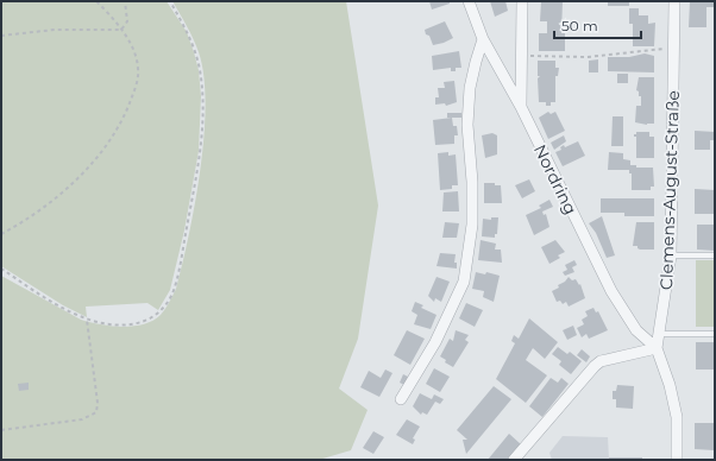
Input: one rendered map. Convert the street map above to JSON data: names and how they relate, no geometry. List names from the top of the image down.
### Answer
{
  "streets": {
    "street": ["Nordring", "Clemens-August-Straße"]
  },
  "crossings": [
    ["Nordring", "Clemens-August-Straße"]
  ],
  "scale_bar": "50 m"
}
